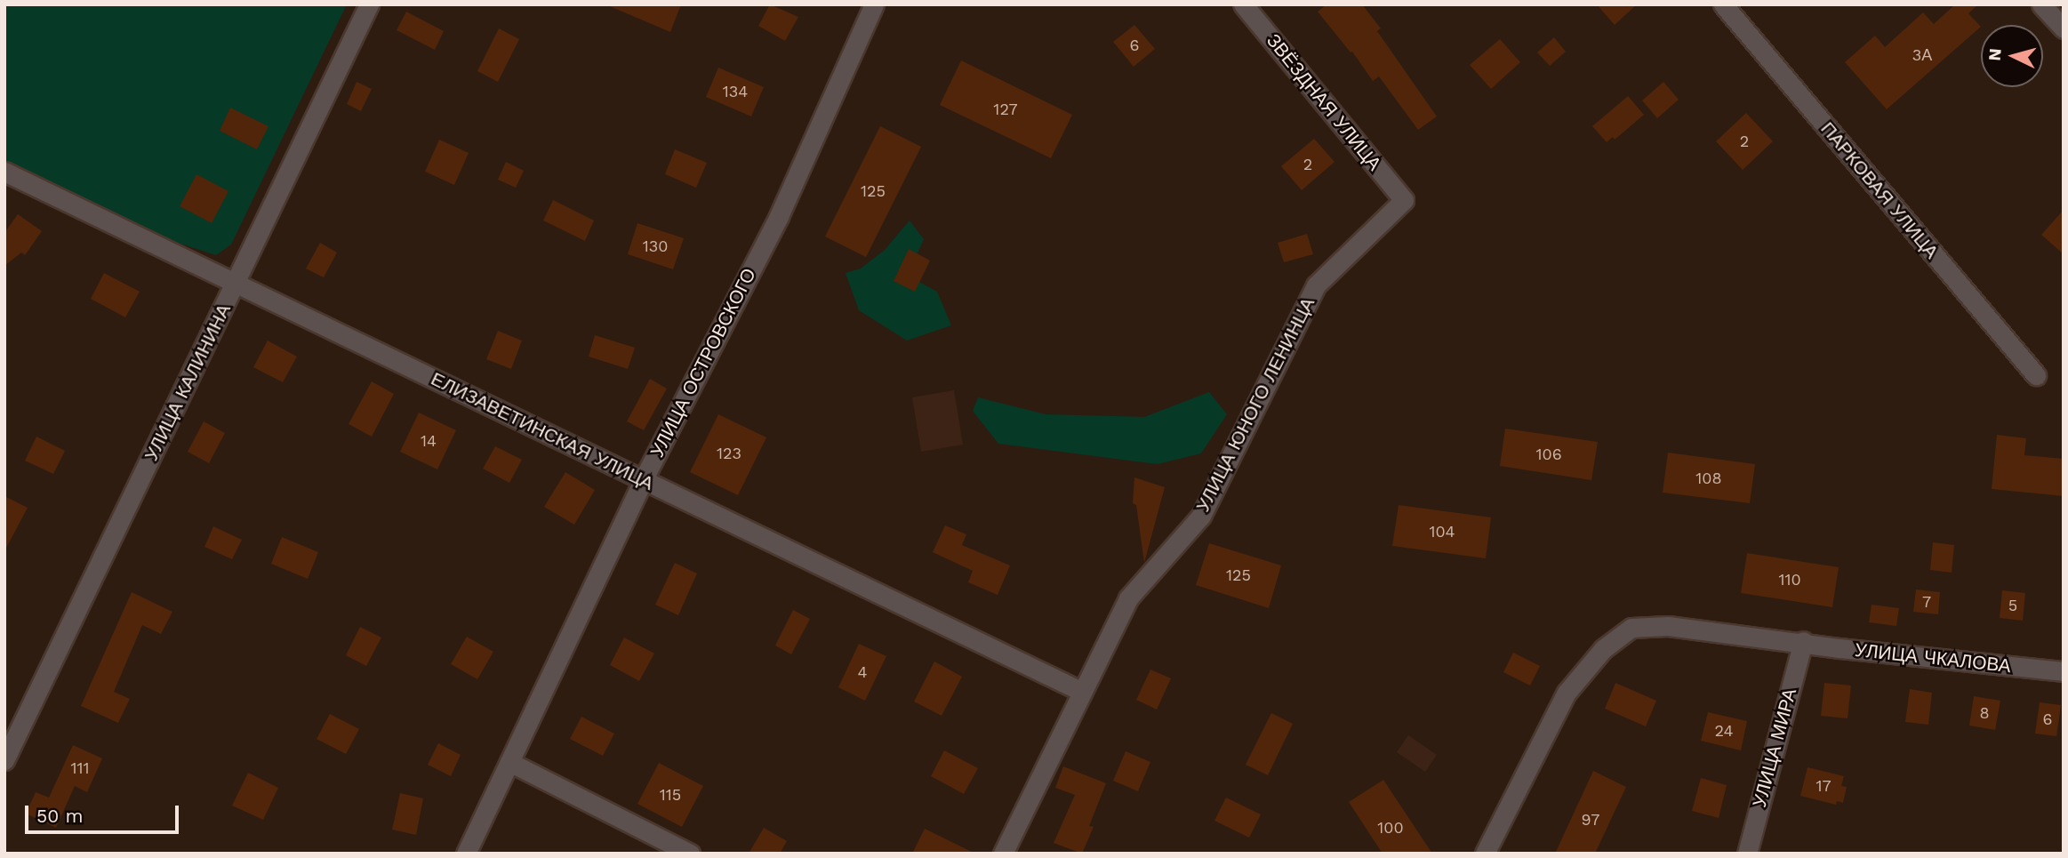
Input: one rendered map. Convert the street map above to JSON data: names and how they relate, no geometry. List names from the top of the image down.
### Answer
{
  "streets": {
    "street": [
      "ЗВЁЗДНАЯ УЛИЦА",
      "ПАРКОВАЯ УЛИЦА",
      "УЛИЦА ОСТРОВСКОГО",
      "УЛИЦА КАЛИНИНА",
      "УЛИЦА ЮНОГО ЛЕНИНЦА",
      "ЕЛИЗАВЕТИНСКАЯ УЛИЦА",
      "УЛИЦА ЧКАЛОВА",
      "УЛИЦА МИРА"
    ]
  },
  "crossings": [
    ["ЗВЁЗДНАЯ УЛИЦА", "УЛИЦА ЮНОГО ЛЕНИНЦА"],
    ["УЛИЦА ОСТРОВСКОГО", "ЕЛИЗАВЕТИНСКАЯ УЛИЦА"],
    ["УЛИЦА КАЛИНИНА", "ЕЛИЗАВЕТИНСКАЯ УЛИЦА"],
    ["УЛИЦА ЮНОГО ЛЕНИНЦА", "ЕЛИЗАВЕТИНСКАЯ УЛИЦА"],
    ["УЛИЦА ЧКАЛОВА", "УЛИЦА МИРА"]
  ],
  "house_numbers": [
    "6",
    "3А",
    "134",
    "127",
    "2",
    "2",
    "125",
    "130",
    "14",
    "123",
    "106",
    "108",
    "104",
    "125",
    "110",
    "7",
    "5",
    "4",
    "8",
    "6",
    "24",
    "111",
    "17",
    "115",
    "97",
    "100"
  ],
  "scale_bar": "50 m",
  "north": "left"
}
